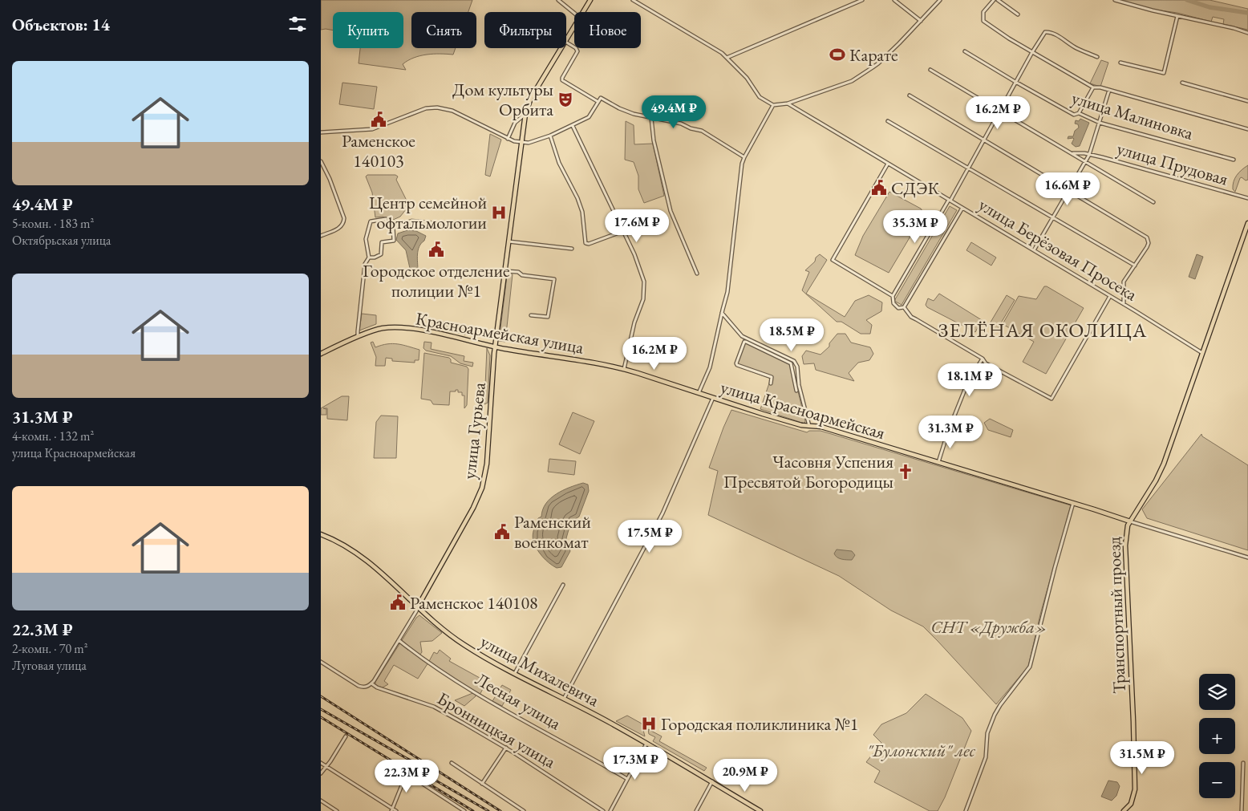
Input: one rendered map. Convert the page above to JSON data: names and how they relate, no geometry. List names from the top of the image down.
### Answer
{
  "streets": {
    "main road": [
      "Красноармейская улица",
      "улица Красноармейская",
      "улица Гурьева",
      "Транспортный проезд",
      "улица Михалевича"
    ],
    "street": [
      "улица Малиновка",
      "улица Прудовая",
      "улица Берёзовая Просека",
      "Лесная улица",
      "Бронницкая улица"
    ]
  },
  "crossings": [
    ["улица Берёзовая Просека", "Транспортный проезд"],
    ["Красноармейская улица", "улица Красноармейская"],
    ["Красноармейская улица", "улица Гурьева"],
    ["улица Красноармейская", "Транспортный проезд"],
    ["улица Гурьева", "улица Михалевича"],
    ["улица Гурьева", "Лесная улица"],
    ["улица Гурьева", "Бронницкая улица"]
  ],
  "districts": ["ЗЕЛЁНАЯ ОКОЛИЦА"],
  "parks": ["СНТ «Дружба»", "\"Булонский\" лес"],
  "places": {
    "sports": ["Карате"],
    "theatre": ["Дом культуры Орбита"],
    "public building": [
      "Раменское 140103",
      "СДЭК",
      "Городское отделение полиции №1",
      "Раменский военкомат",
      "Раменское 140108"
    ],
    "hospital": ["Центр семейной офтальмологии", "Городская поликлиника №1"],
    "church": ["Часовня Успения Пресвятой Богородицы"]
  },
  "page": {
    "heading": "Объектов: 14",
    "chip": [
      "Купить",
      "Снять",
      "Фильтры",
      "Новое"
    ],
    "list": [
      {
        "name": "49.4M ₽",
        "note": "5-комн. · 183 m² · Октябрьская улица"
      },
      {
        "name": "31.3M ₽",
        "note": "4-комн. · 132 m² · улица Красноармейская"
      },
      {
        "name": "22.3M ₽",
        "note": "2-комн. · 70 m² · Луговая улица"
      }
    ],
    "price": [
      "49.4M ₽",
      "16.2M ₽",
      "16.6M ₽",
      "17.6M ₽",
      "35.3M ₽",
      "18.5M ₽",
      "16.2M ₽",
      "18.1M ₽",
      "31.3M ₽",
      "17.5M ₽",
      "31.5M ₽",
      "17.3M ₽",
      "20.9M ₽",
      "22.3M ₽"
    ],
    "map_buttons": ["+", "−"]
  }
}
